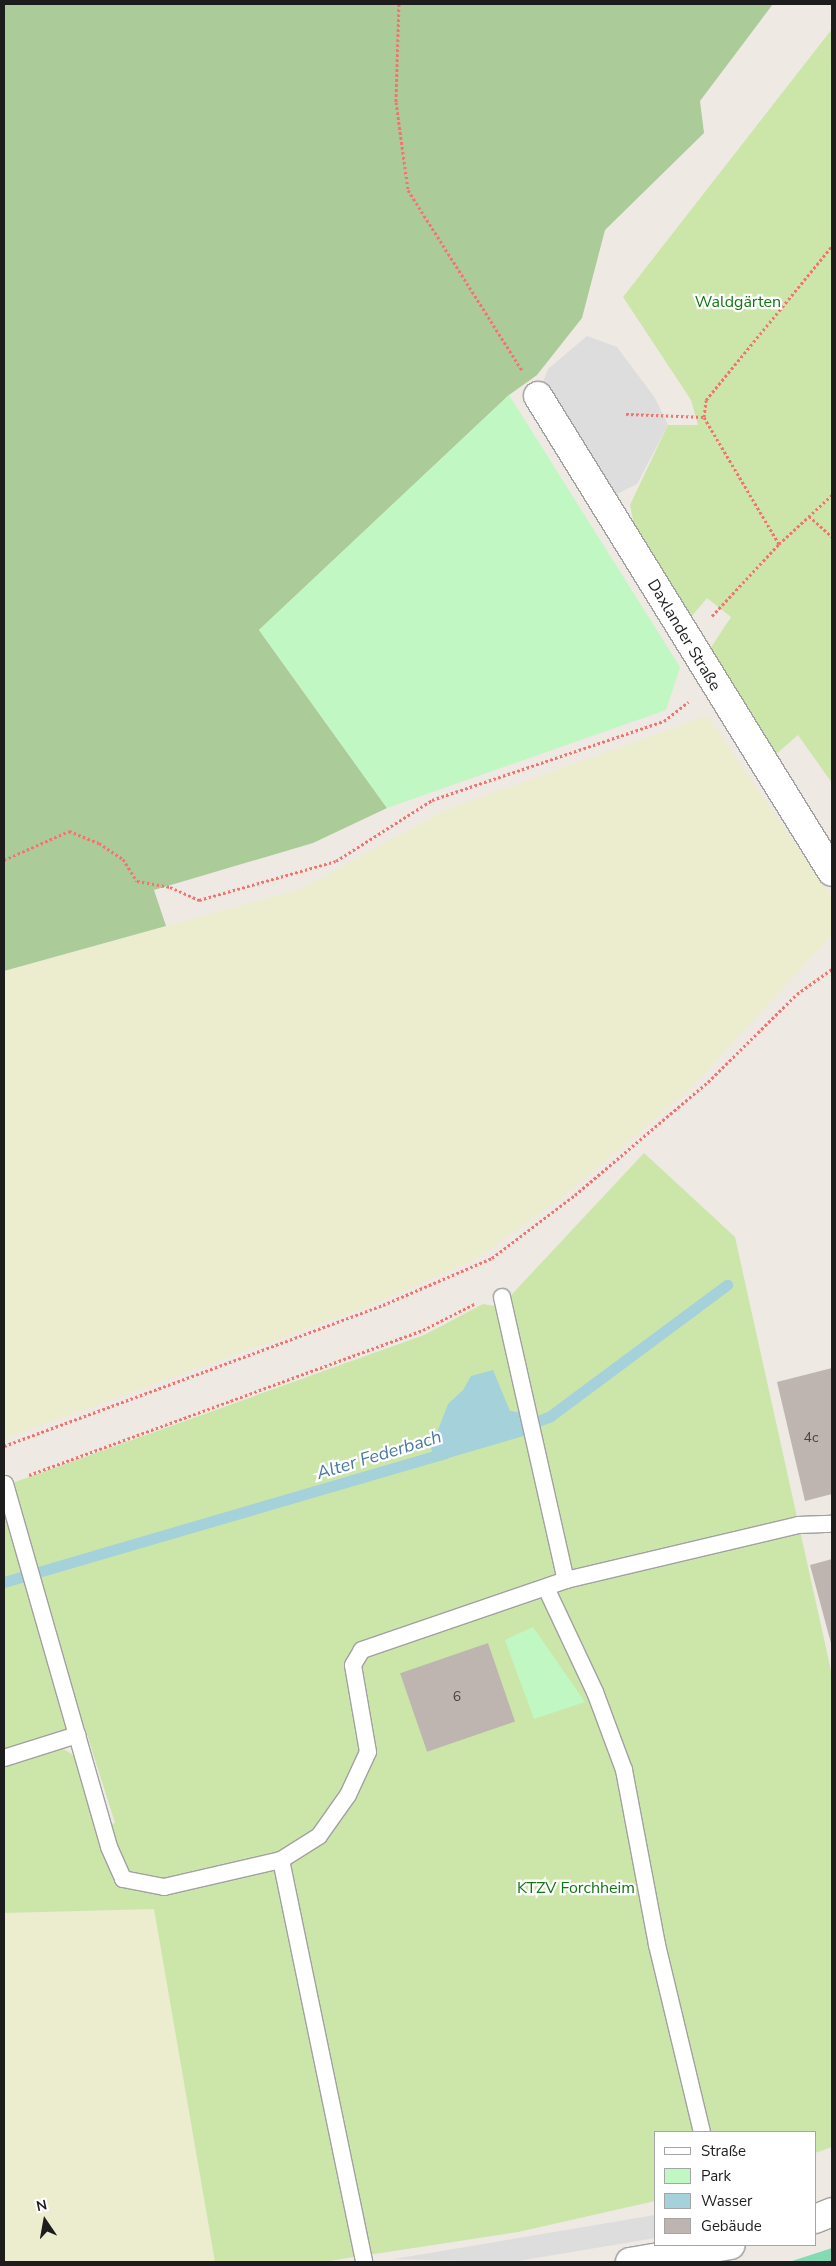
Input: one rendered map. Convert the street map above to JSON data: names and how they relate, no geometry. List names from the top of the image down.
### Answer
{
  "streets": {
    "street": ["Daxlander Straße"]
  },
  "water": ["Alter Federbach"],
  "parks": ["Waldgärten", "KTZV Forchheim"],
  "house_numbers": ["4c", "6"],
  "legend": [
    "Straße",
    "Park",
    "Wasser",
    "Gebäude"
  ],
  "north": "top"
}
